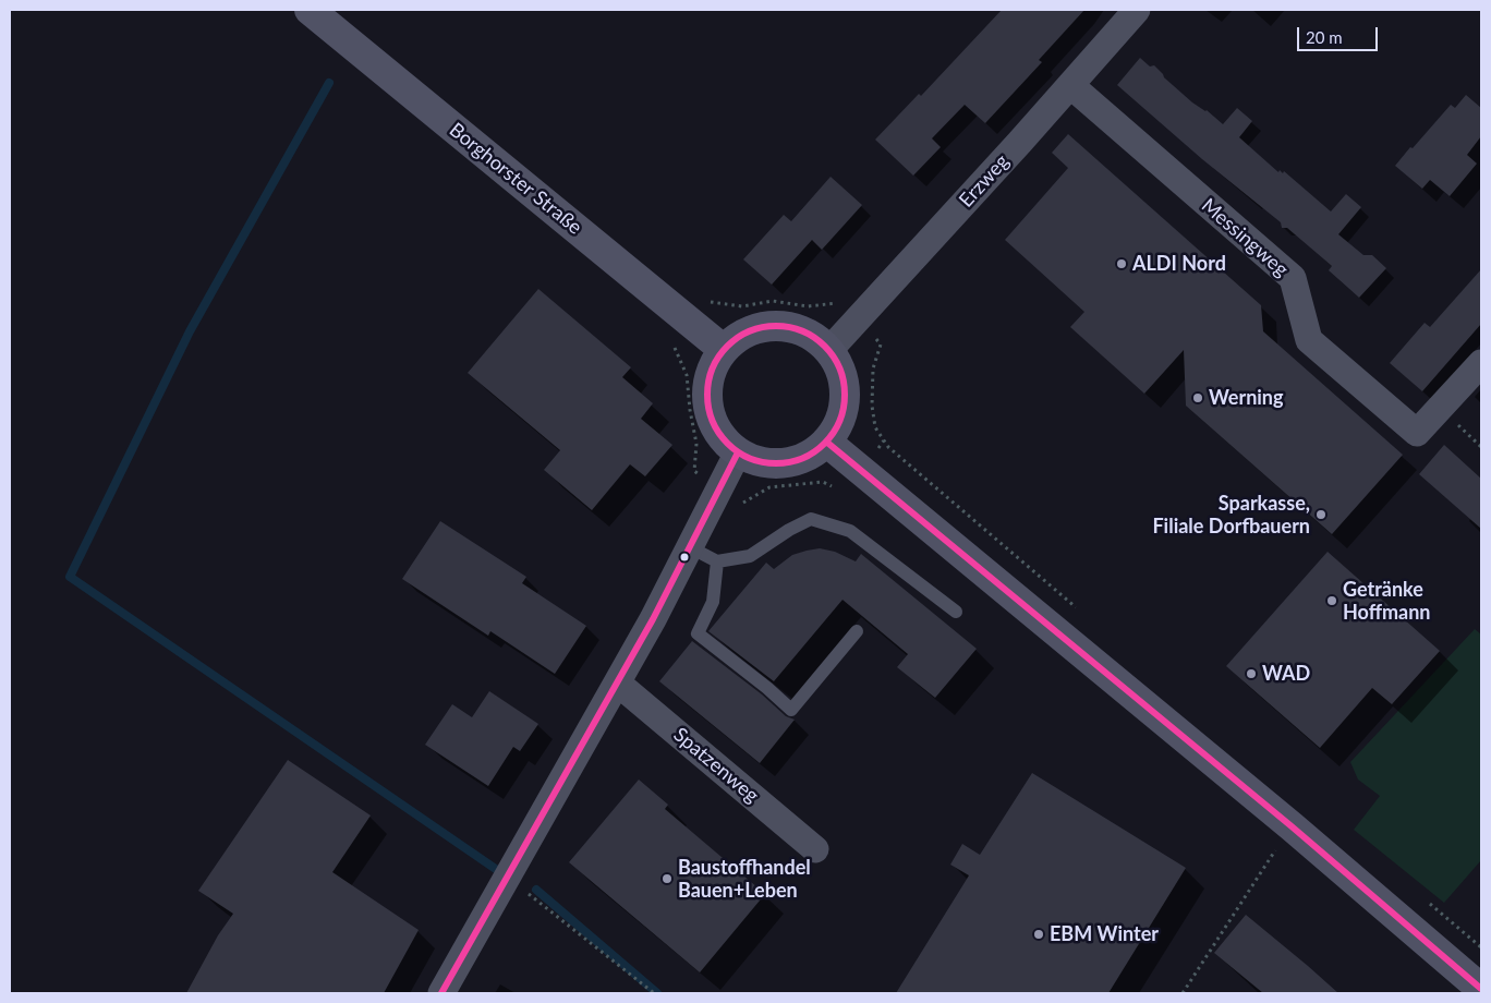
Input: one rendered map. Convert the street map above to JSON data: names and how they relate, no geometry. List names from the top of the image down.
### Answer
{
  "streets": {
    "main road": ["Borghorster Straße"],
    "street": ["Erzweg", "Messingweg", "Spatzenweg"]
  },
  "crossings": [
    ["Borghorster Straße", "Erzweg"],
    ["Erzweg", "Messingweg"]
  ],
  "places": [
    "ALDI Nord",
    "Werning",
    "Sparkasse, Filiale Dorfbauern",
    "Getränke Hoffmann",
    "WAD",
    "Baustoffhandel Bauen+Leben",
    "EBM Winter"
  ],
  "scale_bar": "20 m"
}
